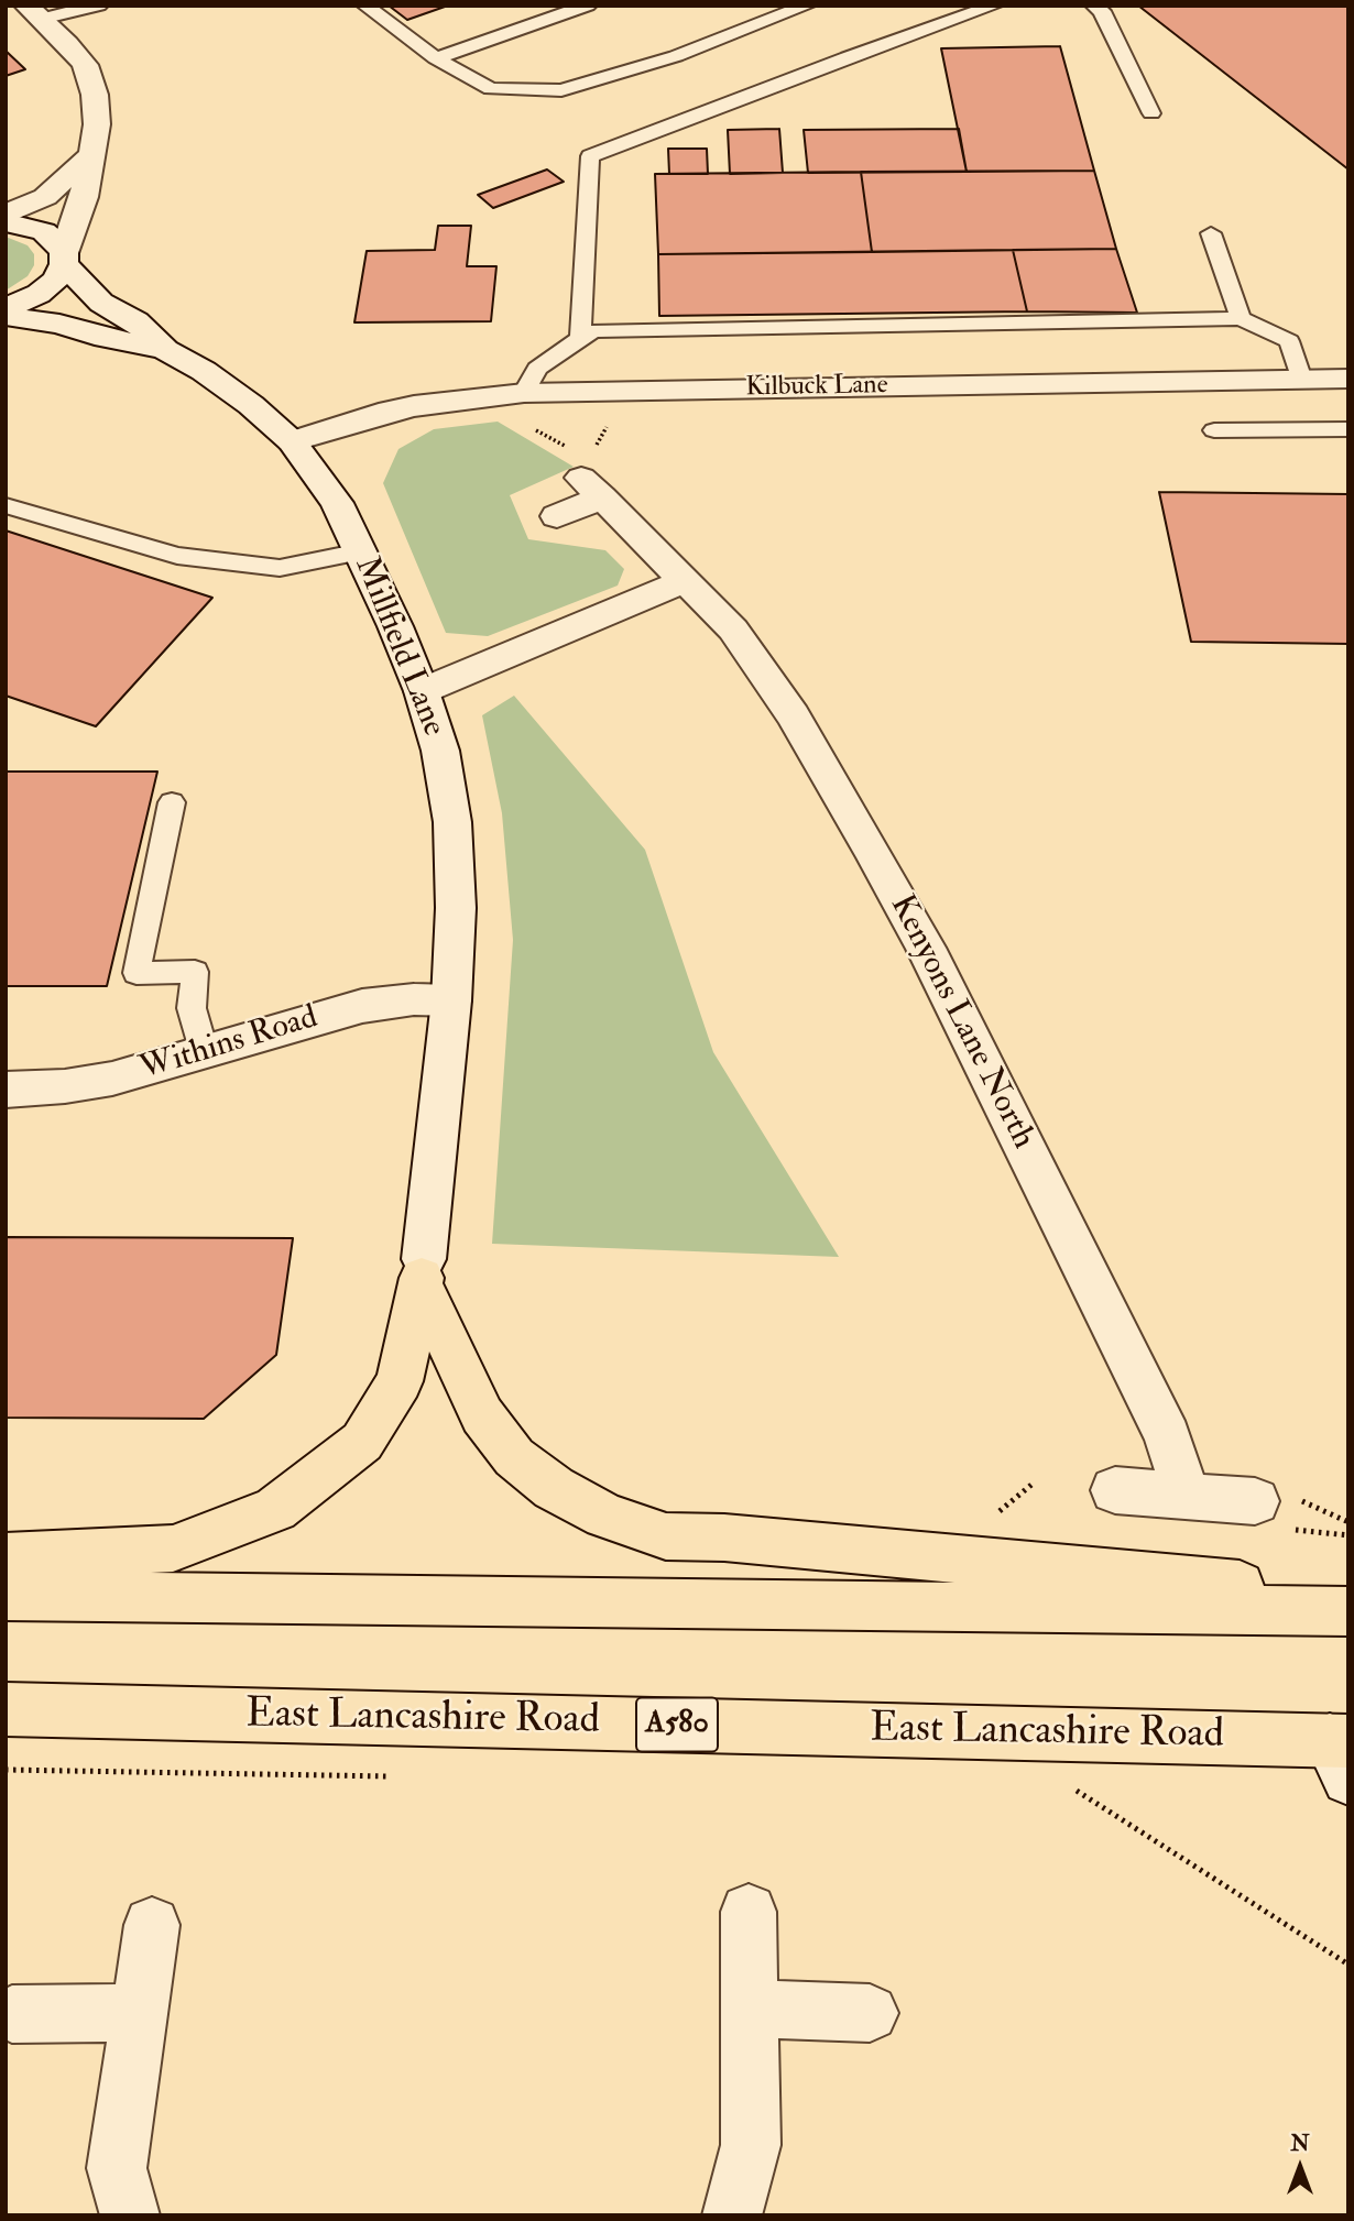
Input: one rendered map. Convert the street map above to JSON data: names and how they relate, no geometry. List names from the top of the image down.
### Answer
{
  "streets": {
    "highway": ["East Lancashire Road", "A580"],
    "street": [
      "Kilbuck Lane",
      "Millfield Lane",
      "Kenyons Lane North",
      "Withins Road"
    ]
  },
  "crossings": [
    ["Kilbuck Lane", "Millfield Lane"],
    ["Millfield Lane", "Withins Road"]
  ],
  "north": "top"
}
